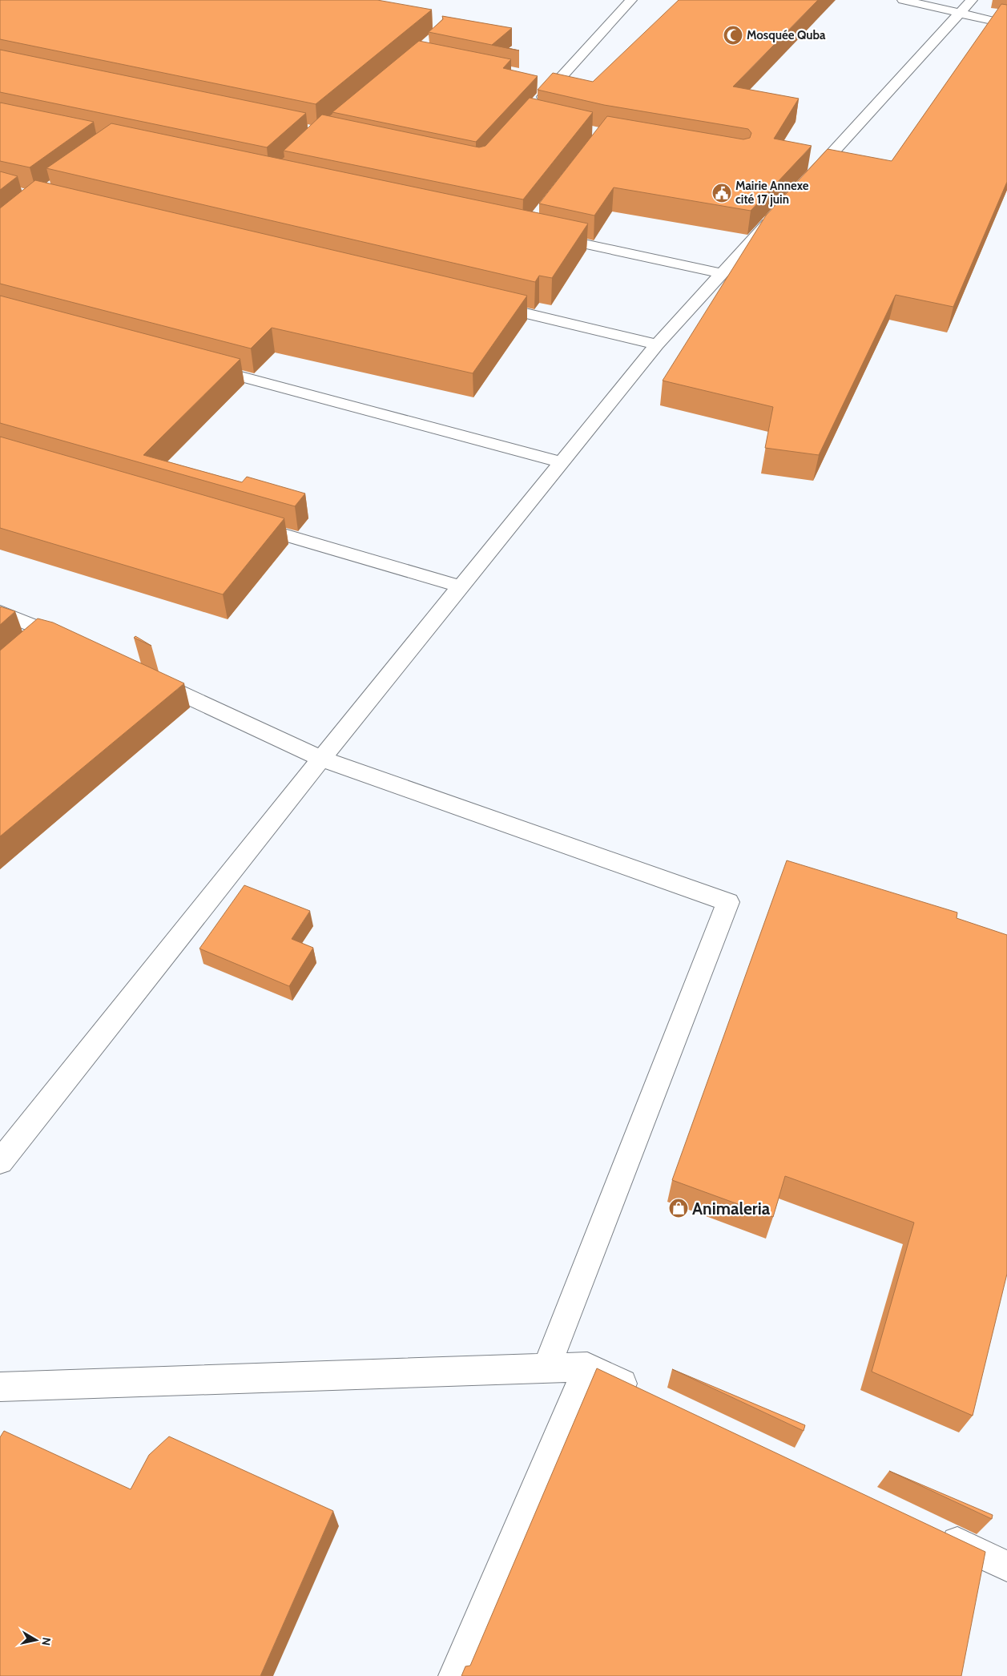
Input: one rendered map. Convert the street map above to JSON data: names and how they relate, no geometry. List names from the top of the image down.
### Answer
{
  "places": {
    "mosque": ["Mosquée Quba"],
    "public building": ["Mairie Annexe cité 17 juin"],
    "shop": ["Animaleria"]
  },
  "north": "right"
}
